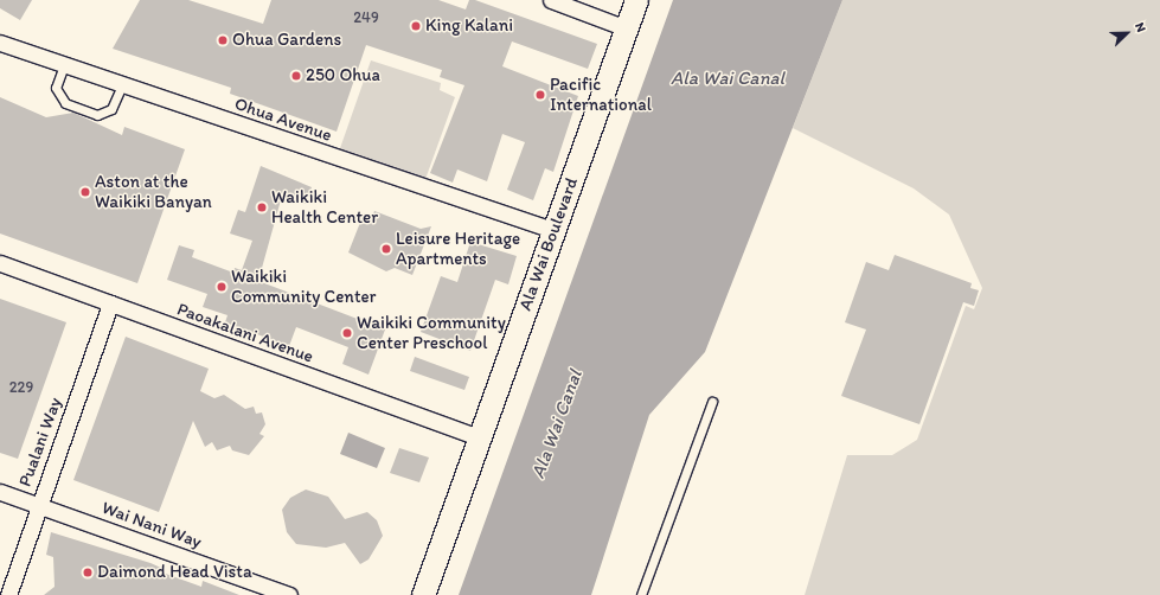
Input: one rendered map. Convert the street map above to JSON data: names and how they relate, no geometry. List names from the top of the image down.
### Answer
{
  "streets": {
    "main road": ["Ala Wai Boulevard"],
    "street": [
      "Ohua Avenue",
      "Paoakalani Avenue",
      "Pualani Way",
      "Wai Nani Way"
    ]
  },
  "crossings": [
    ["Ohua Avenue", "Ala Wai Boulevard"],
    ["Ala Wai Boulevard", "Paoakalani Avenue"],
    ["Paoakalani Avenue", "Pualani Way"],
    ["Pualani Way", "Wai Nani Way"]
  ],
  "water": ["Ala Wai Canal"],
  "places": [
    "King Kalani",
    "Ohua Gardens",
    "250 Ohua",
    "Pacific International",
    "Aston at the Waikiki Banyan",
    "Waikiki Health Center",
    "Leisure Heritage Apartments",
    "Waikiki Community Center",
    "Waikiki Community Center Preschool",
    "Daimond Head Vista"
  ],
  "house_numbers": ["249", "229"],
  "north": "top right"
}
